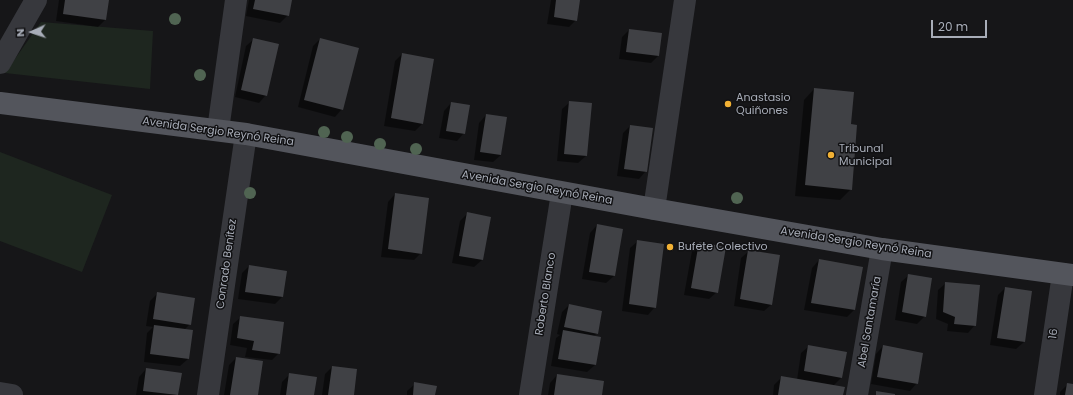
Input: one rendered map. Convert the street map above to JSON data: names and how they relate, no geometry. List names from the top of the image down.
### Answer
{
  "streets": {
    "main road": ["Avenida Sergio Reynó Reina"],
    "street": [
      "Conrado Benítez",
      "Roberto Blanco",
      "Abel Santamaría",
      "16"
    ]
  },
  "crossings": [
    ["Avenida Sergio Reynó Reina", "Conrado Benítez"],
    ["Avenida Sergio Reynó Reina", "Roberto Blanco"],
    ["Avenida Sergio Reynó Reina", "Abel Santamaría"],
    ["Avenida Sergio Reynó Reina", "16"]
  ],
  "places": ["Anastasio Quiñones", "Tribunal Municipal", "Bufete Colectivo"],
  "scale_bar": "20 m",
  "north": "left"
}
